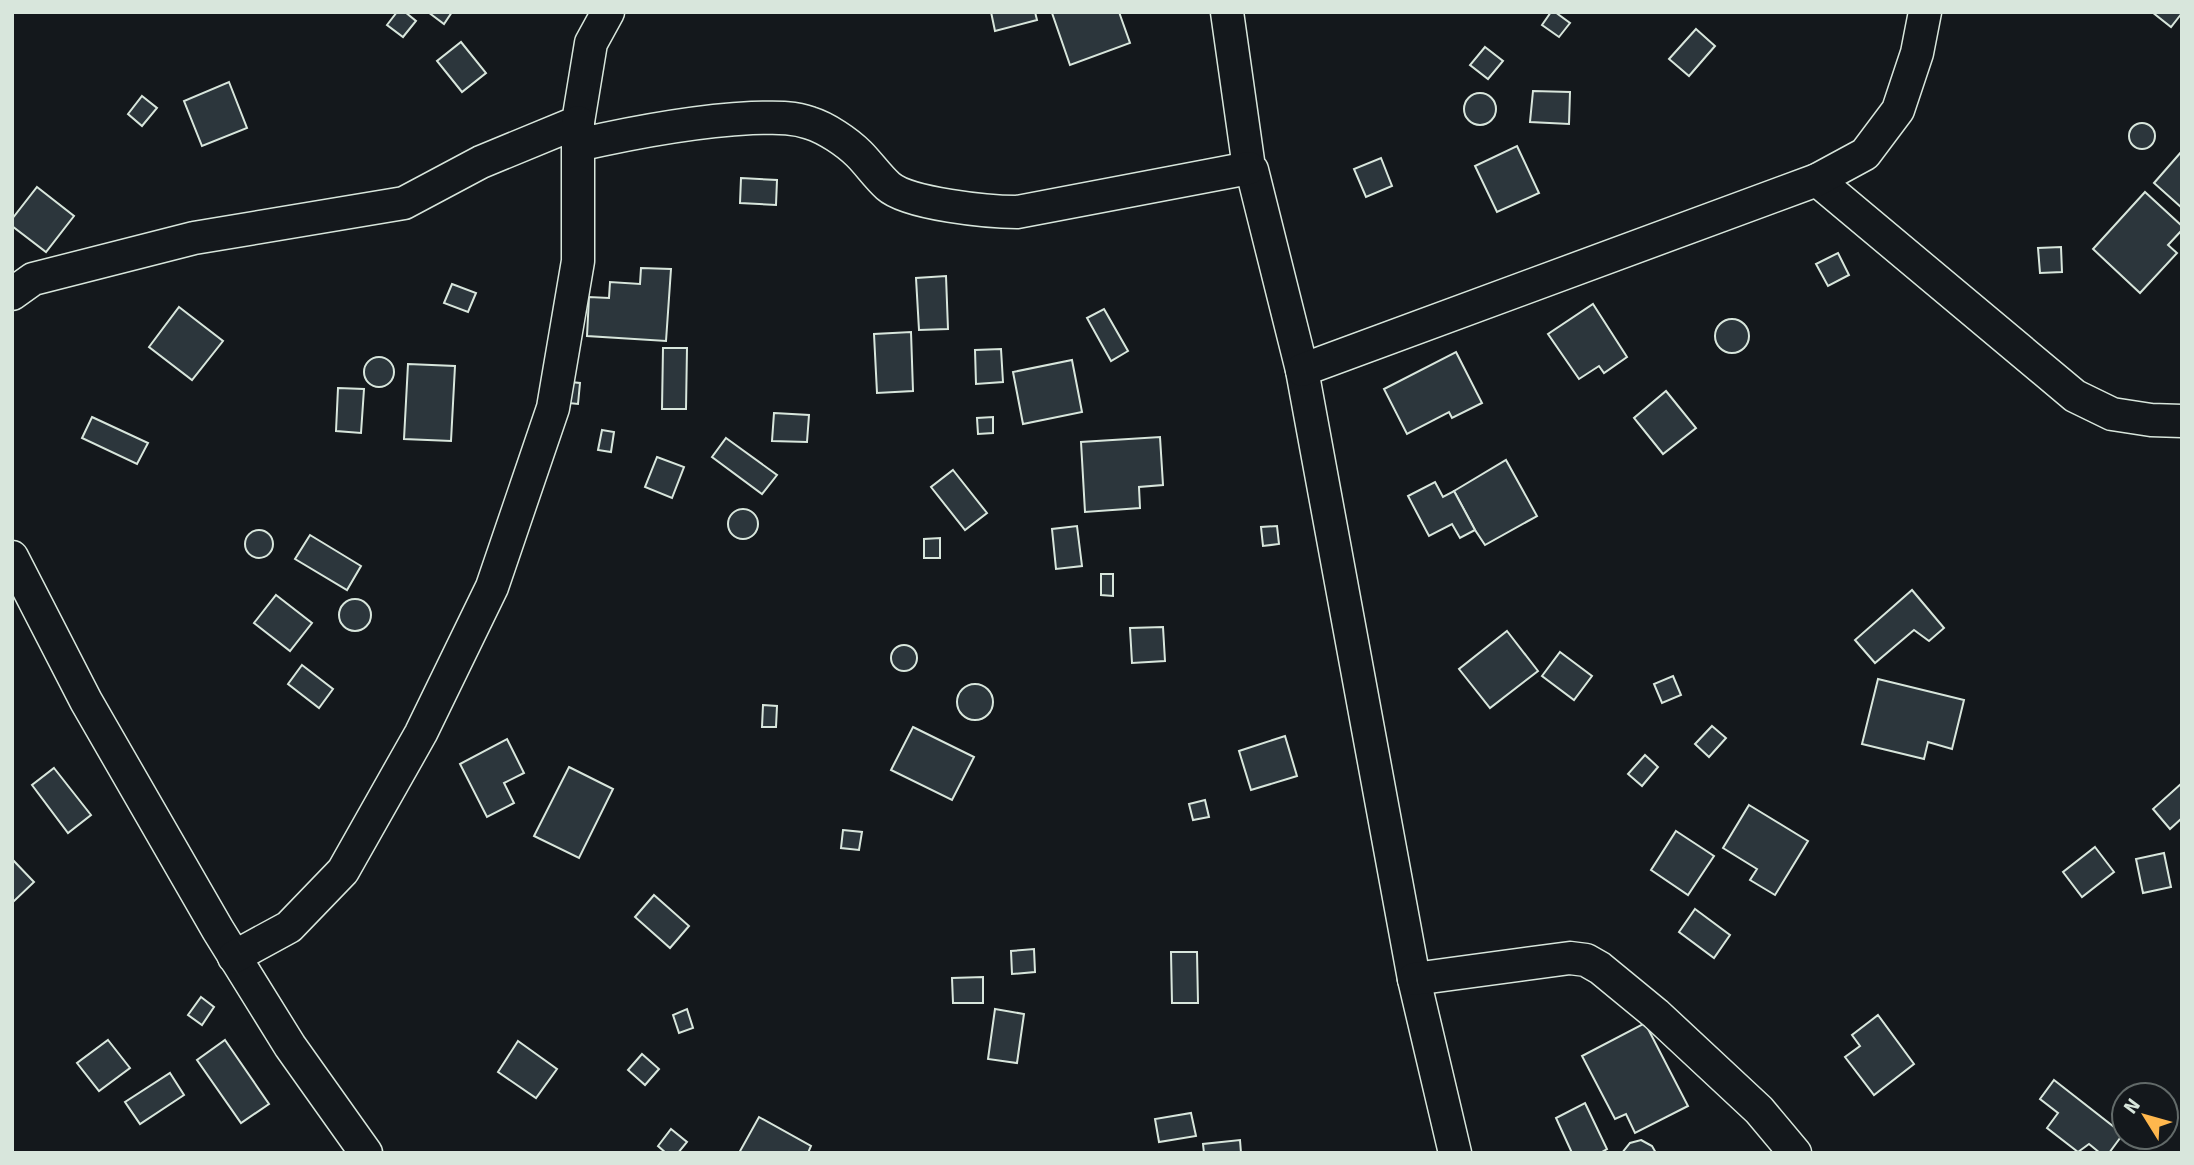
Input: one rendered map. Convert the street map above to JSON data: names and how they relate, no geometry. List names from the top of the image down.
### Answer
{
  "north": "top left"
}
